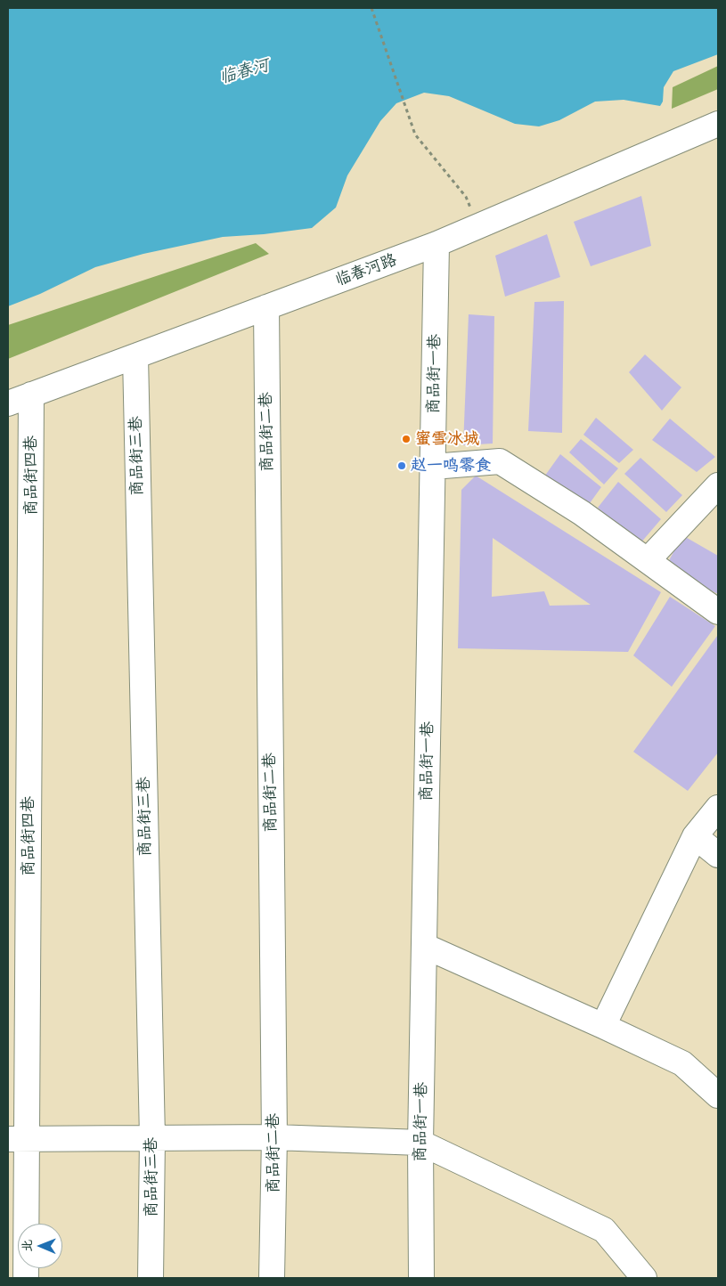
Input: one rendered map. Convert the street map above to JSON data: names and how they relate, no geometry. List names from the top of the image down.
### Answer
{
  "streets": {
    "street": [
      "临春河路",
      "商品街一巷",
      "商品街二巷",
      "商品街三巷",
      "商品街四巷"
    ]
  },
  "crossings": [
    ["临春河路", "商品街一巷"],
    ["临春河路", "商品街二巷"],
    ["临春河路", "商品街三巷"],
    ["临春河路", "商品街四巷"]
  ],
  "water": ["临春河"],
  "places": ["蜜雪冰城", "赵一鸣零食"],
  "north": "left"
}
